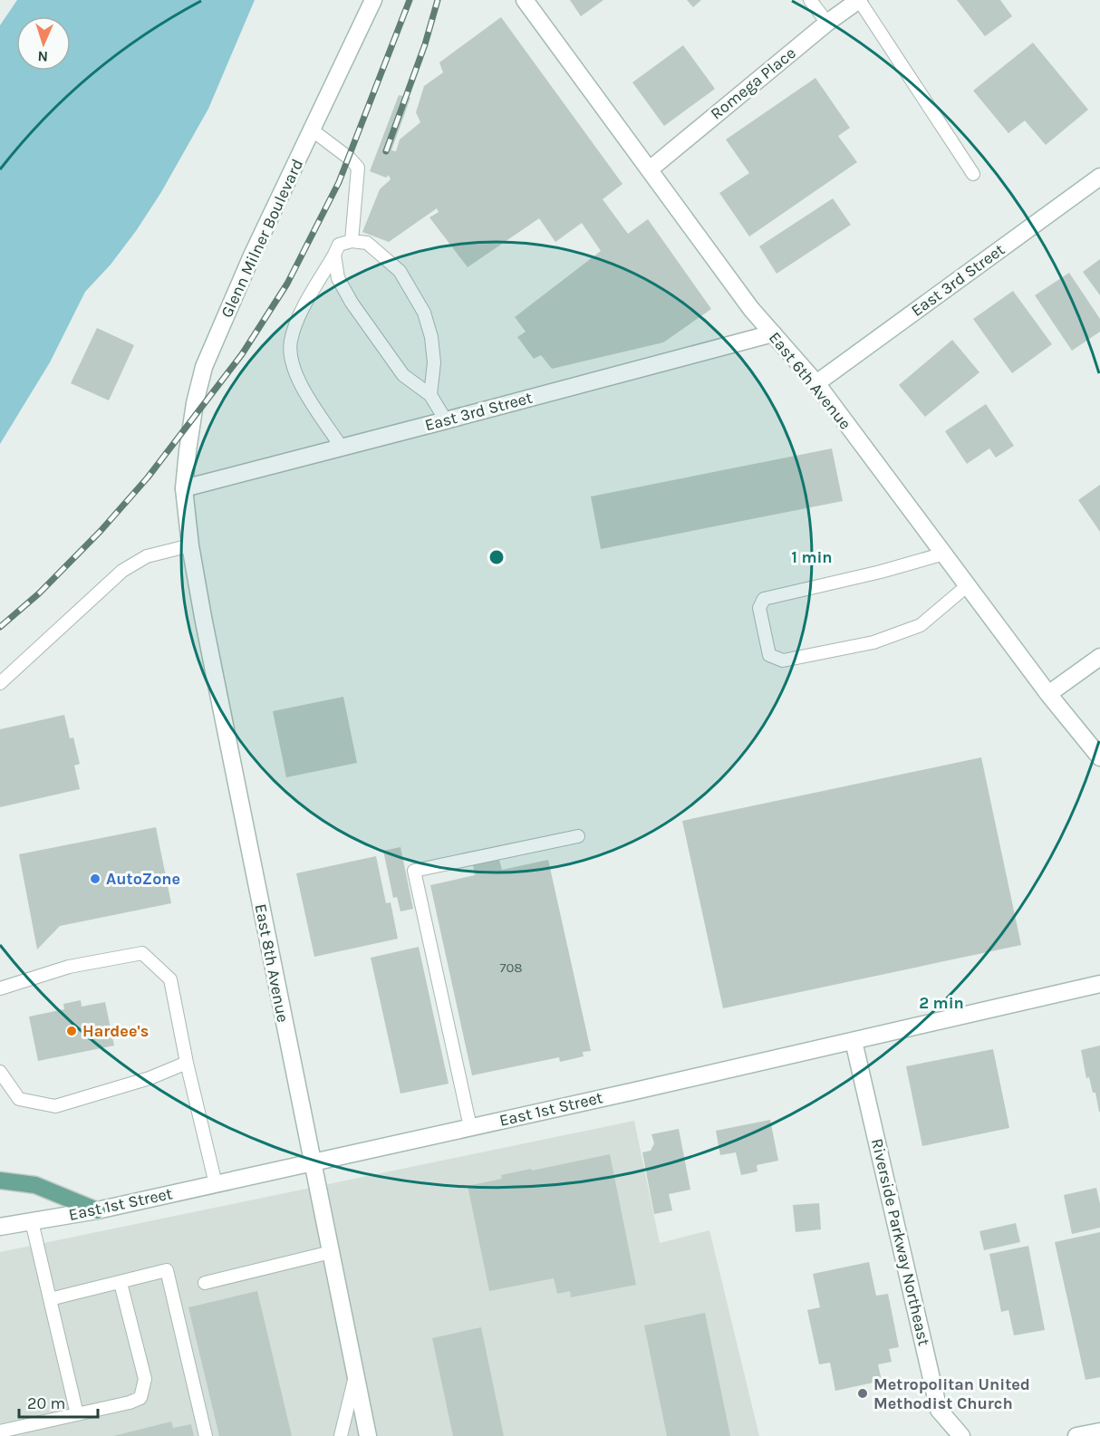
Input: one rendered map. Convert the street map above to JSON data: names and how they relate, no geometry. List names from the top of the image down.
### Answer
{
  "streets": {
    "street": [
      "Romega Place",
      "Glenn Milner Boulevard",
      "East 3rd Street",
      "East 6th Avenue",
      "East 8th Avenue",
      "East 1st Street",
      "Riverside Parkway Northeast"
    ]
  },
  "crossings": [
    ["Romega Place", "East 6th Avenue"],
    ["Glenn Milner Boulevard", "East 3rd Street"],
    ["Glenn Milner Boulevard", "East 8th Avenue"],
    ["East 3rd Street", "East 6th Avenue"],
    ["East 3rd Street", "East 8th Avenue"],
    ["East 8th Avenue", "East 1st Street"],
    ["East 1st Street", "Riverside Parkway Northeast"]
  ],
  "places": ["AutoZone", "Hardee's", "Metropolitan United Methodist Church"],
  "house_numbers": ["708"],
  "scale_bar": "20 m",
  "north": "bottom",
  "rings": ["1 min", "2 min"]
}
